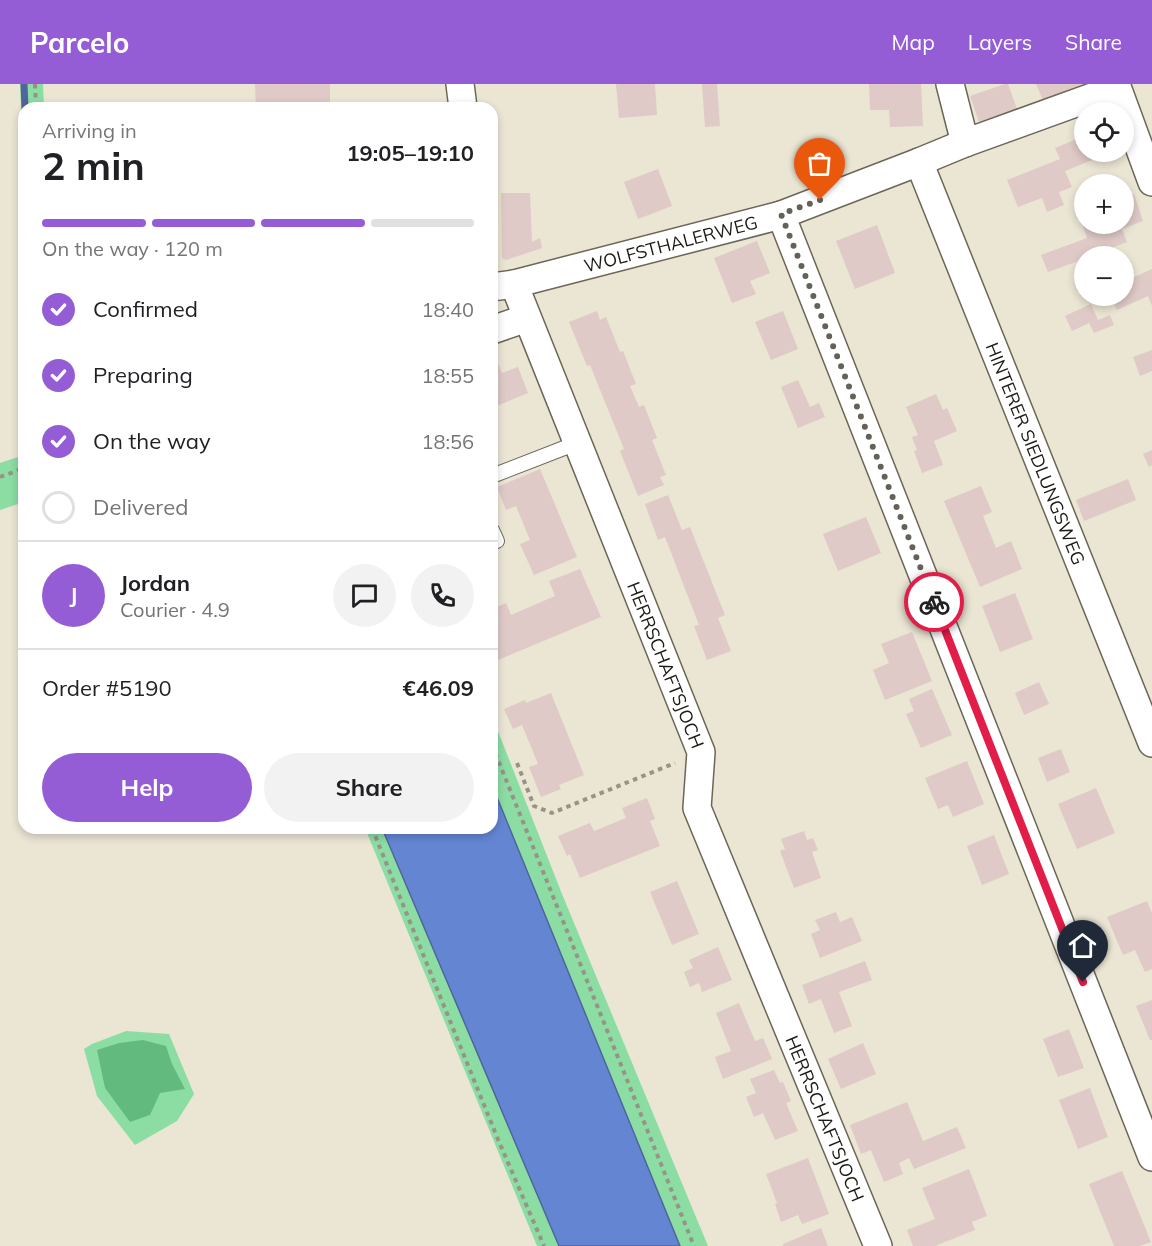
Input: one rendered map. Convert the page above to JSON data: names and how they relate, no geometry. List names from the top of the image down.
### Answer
{
  "streets": {
    "street": ["WOLFSTHALERWEG", "HINTERER SIEDLUNGSWEG", "HERRSCHAFTSJOCH"]
  },
  "crossings": [
    ["WOLFSTHALERWEG", "HINTERER SIEDLUNGSWEG"],
    ["WOLFSTHALERWEG", "HERRSCHAFTSJOCH"]
  ],
  "page": {
    "header": "Parcelo",
    "nav": ["Map", "Layers", "Share"],
    "map_buttons": ["+", "−"],
    "heading": ["2 min", "Arriving in", "19:05–19:10"],
    "panel": [
      "Jordan",
      "Courier · 4.9",
      "Order #5190",
      "€46.09"
    ],
    "bar": "On the way · 120 m",
    "list": [
      ["Confirmed", "18:40"],
      ["Preparing", "18:55"],
      ["On the way", "18:56"],
      "Delivered"
    ],
    "round": "J",
    "buttons": ["Help", "Share"]
  }
}
